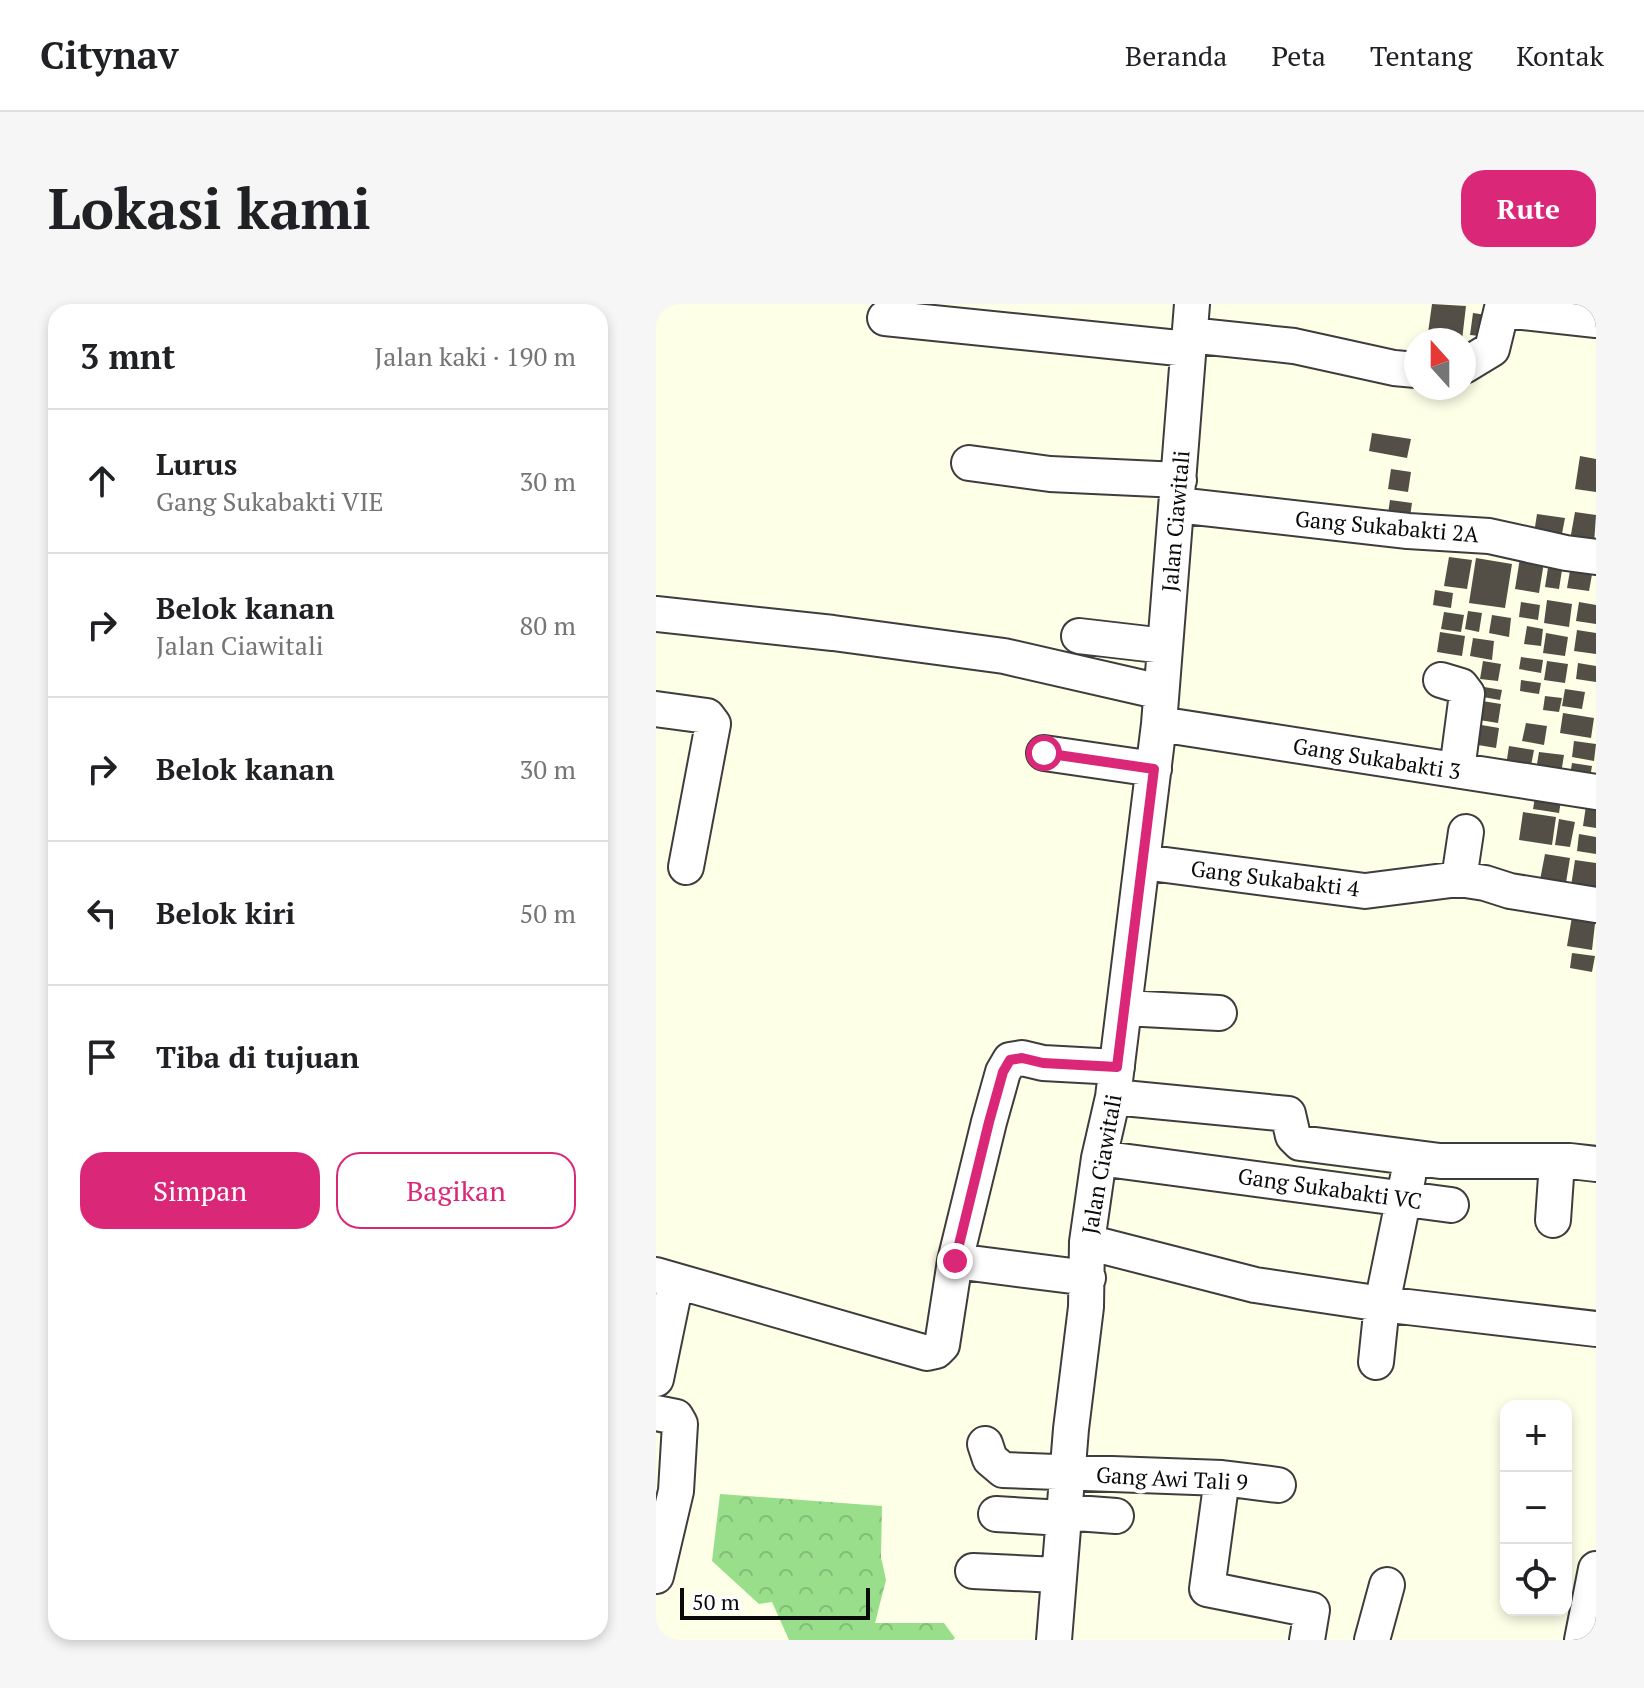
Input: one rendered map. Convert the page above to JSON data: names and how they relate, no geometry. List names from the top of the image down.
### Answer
{
  "streets": {
    "street": [
      "Jalan Ciawitali",
      "Gang Sukabakti 2A",
      "Gang Sukabakti 3",
      "Gang Sukabakti 4",
      "Gang Sukabakti VC",
      "Gang Awi Tali 9"
    ]
  },
  "crossings": [
    ["Jalan Ciawitali", "Gang Sukabakti 2A"],
    ["Jalan Ciawitali", "Gang Sukabakti 3"],
    ["Jalan Ciawitali", "Gang Sukabakti 4"],
    ["Jalan Ciawitali", "Gang Sukabakti VC"],
    ["Jalan Ciawitali", "Gang Awi Tali 9"]
  ],
  "scale_bar": "50 m",
  "north": "top",
  "page": {
    "header": "Citynav",
    "nav": [
      "Beranda",
      "Peta",
      "Tentang",
      "Kontak"
    ],
    "buttons": [
      "Rute",
      ["Simpan", "Bagikan"]
    ],
    "title": "Lokasi kami",
    "heading": ["3 mnt", "Jalan kaki · 190 m"],
    "list": [
      ["Lurus", "Gang Sukabakti VIE", "30 m"],
      ["Belok kanan", "Jalan Ciawitali", "80 m"],
      ["Belok kanan", "30 m"],
      ["Belok kiri", "50 m"],
      "Tiba di tujuan"
    ],
    "map_buttons": ["+", "−"],
    "scale": "50 m"
  }
}
